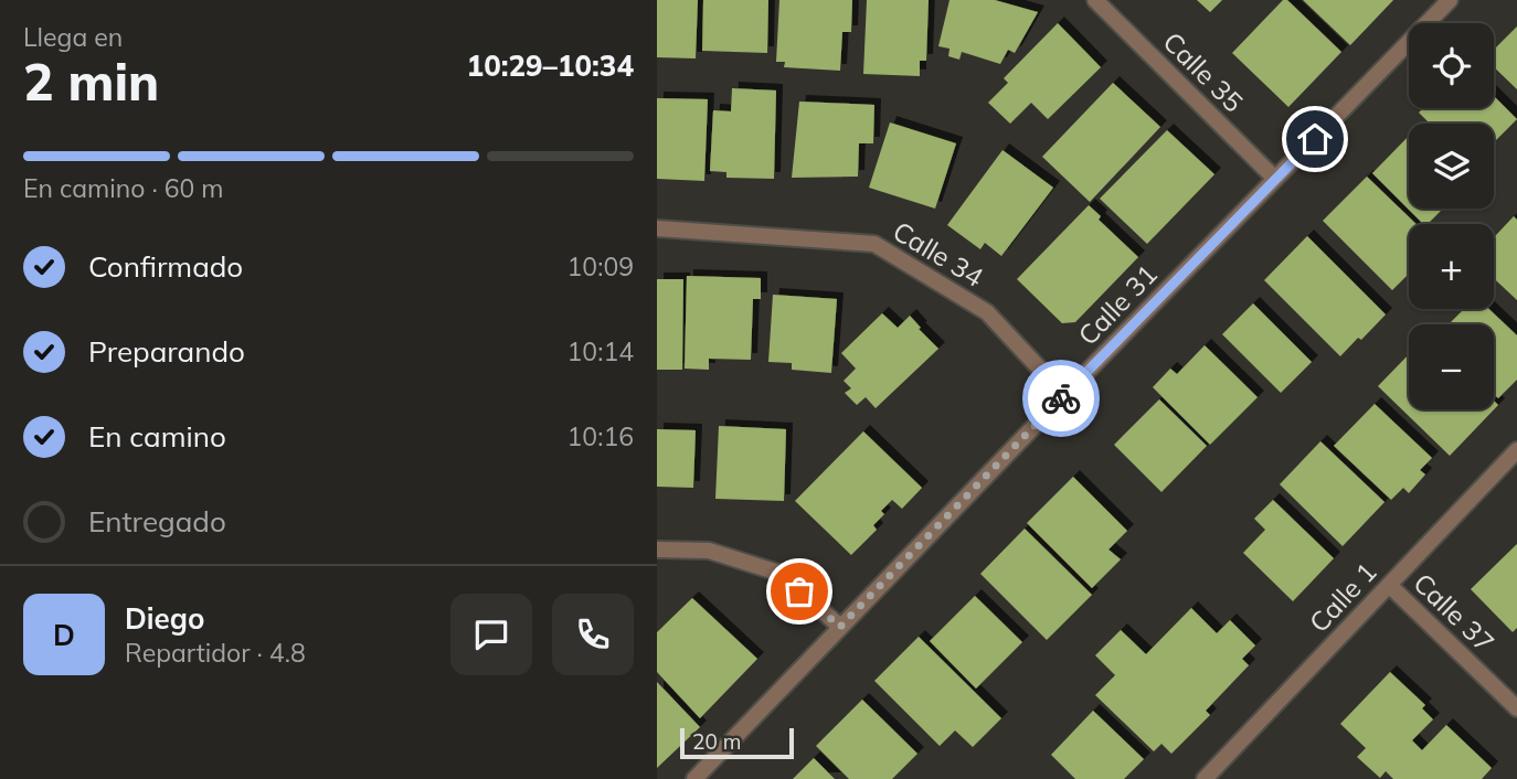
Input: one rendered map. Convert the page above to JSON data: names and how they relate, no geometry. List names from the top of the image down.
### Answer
{
  "streets": {
    "street": [
      "Calle 35",
      "Calle 34",
      "Calle 31",
      "Calle 1",
      "Calle 37"
    ]
  },
  "crossings": [
    ["Calle 35", "Calle 31"],
    ["Calle 34", "Calle 31"],
    ["Calle 1", "Calle 37"]
  ],
  "scale_bar": "20 m",
  "page": {
    "heading": ["2 min", "Llega en", "10:29–10:34"],
    "panel": ["Diego", "Repartidor · 4.8"],
    "map_buttons": ["+", "−"],
    "bar": "En camino · 60 m",
    "list": [
      ["Confirmado", "10:09"],
      ["Preparando", "10:14"],
      ["En camino", "10:16"],
      "Entregado"
    ],
    "round": "D",
    "scale": "20 m"
  }
}
